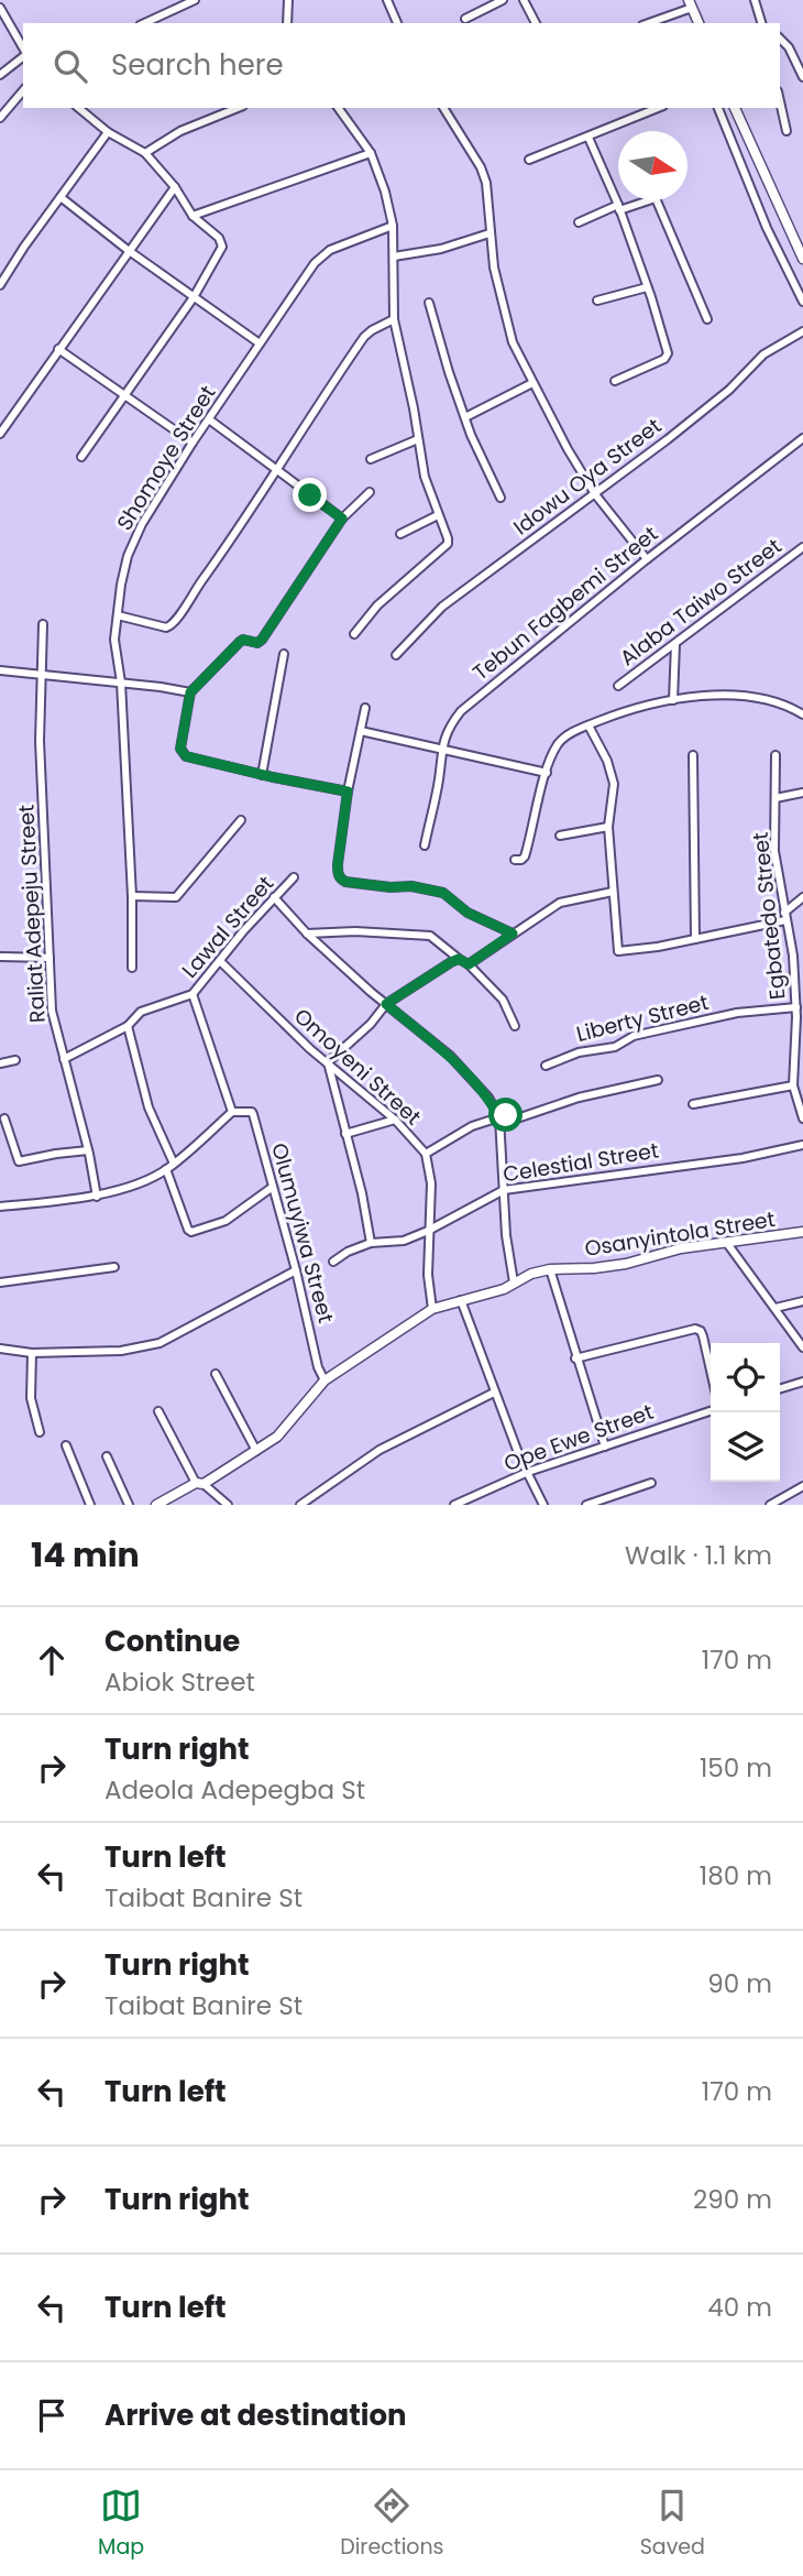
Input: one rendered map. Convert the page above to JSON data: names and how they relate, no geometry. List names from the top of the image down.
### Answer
{
  "streets": {
    "street": [
      "Shomoye Street",
      "Idowu Oya Street",
      "Alaba Taiwo Street",
      "Tebun Fagbemi Street",
      "Raliat Adepeju Street",
      "Egbatedo Street",
      "Lawal Street",
      "Liberty Street",
      "Omoyeni Street",
      "Celestial Street",
      "Olumuyiwa Street",
      "Osanyintola Street",
      "Ope Ewe Street"
    ]
  },
  "crossings": [
    ["Raliat Adepeju Street", "Lawal Street"],
    ["Egbatedo Street", "Liberty Street"],
    ["Lawal Street", "Omoyeni Street"],
    ["Omoyeni Street", "Celestial Street"],
    ["Omoyeni Street", "Osanyintola Street"],
    ["Olumuyiwa Street", "Osanyintola Street"]
  ],
  "north": "right",
  "page": {
    "search": "Search here",
    "heading": ["14 min", "Walk · 1.1 km"],
    "list": [
      ["Continue", "Abiok Street", "170 m"],
      ["Turn right", "Adeola Adepegba St", "150 m"],
      ["Turn left", "Taibat Banire St", "180 m"],
      ["Turn right", "Taibat Banire St", "90 m"],
      ["Turn left", "170 m"],
      ["Turn right", "290 m"],
      ["Turn left", "40 m"],
      "Arrive at destination"
    ],
    "nav": ["Map", "Directions", "Saved"]
  }
}
